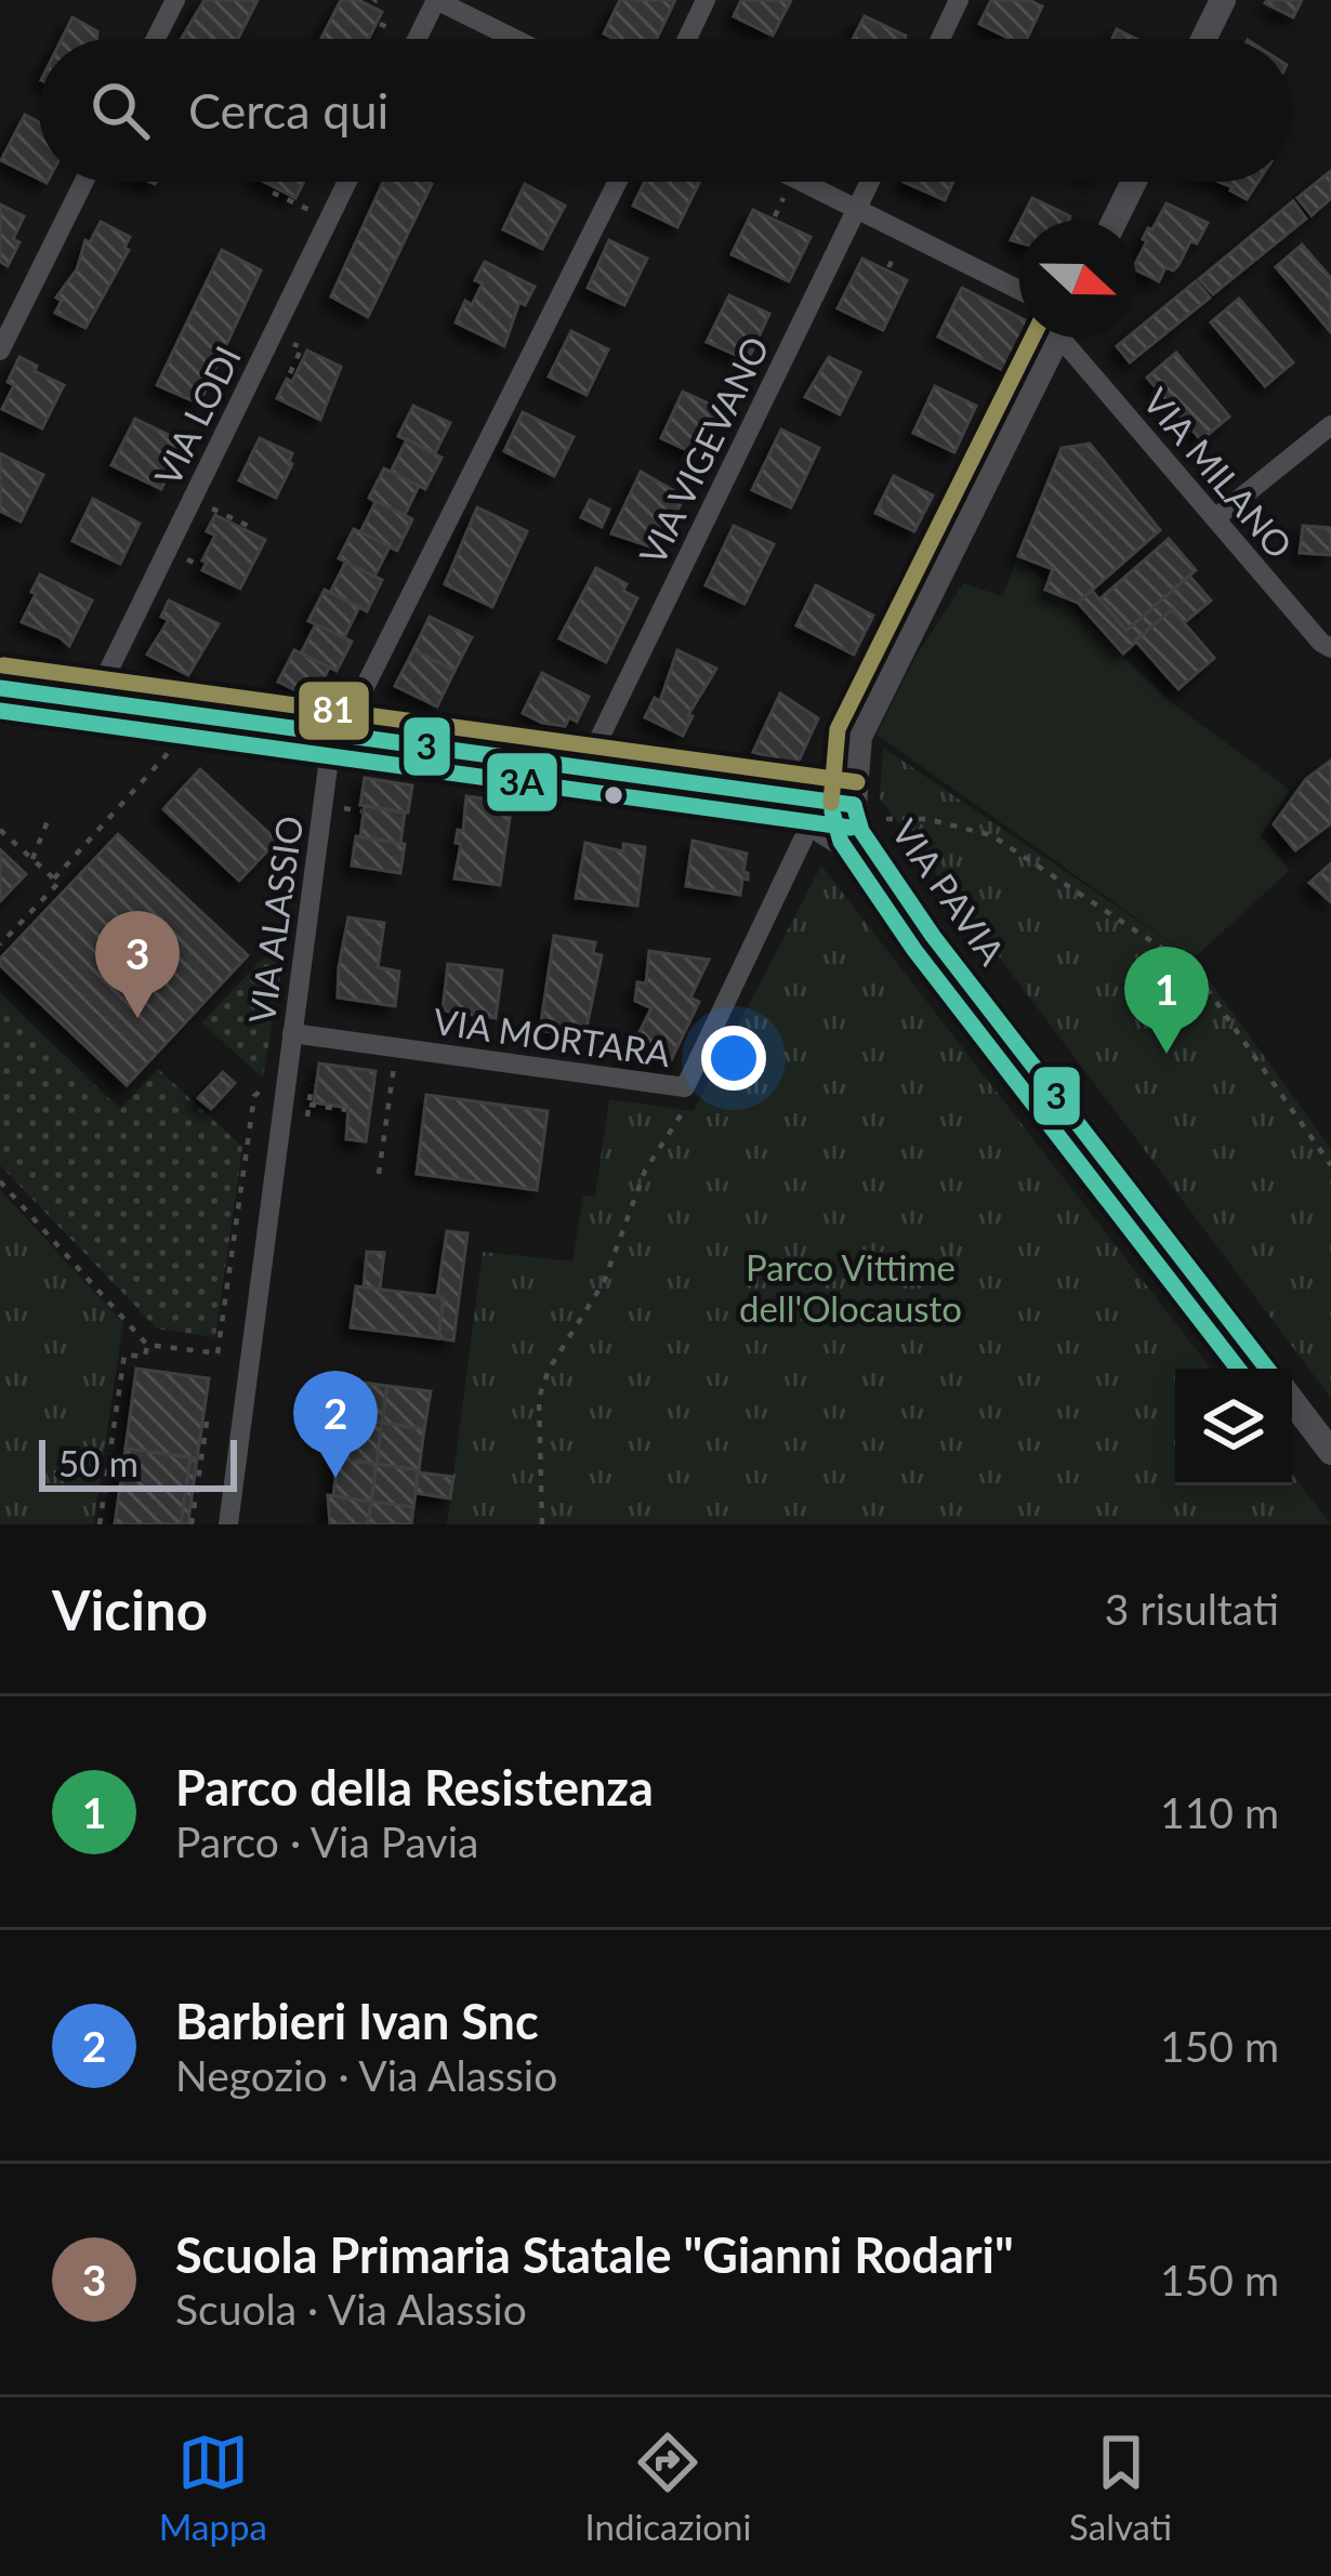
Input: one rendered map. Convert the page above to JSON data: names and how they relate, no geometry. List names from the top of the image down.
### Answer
{
  "streets": {
    "street": [
      "VIA LODI",
      "VIA VIGEVANO",
      "VIA MILANO",
      "VIA PAVIA",
      "VIA ALASSIO",
      "VIA MORTARA"
    ]
  },
  "crossings": [
    ["VIA ALASSIO", "VIA MORTARA"]
  ],
  "parks": ["Parco Vittime dell'Olocausto"],
  "lines": ["transit line 81", "transit line 3", "transit line 3A"],
  "scale_bar": "50 m",
  "north": "right",
  "page": {
    "search": "Cerca qui",
    "pins": ["3", "1", "2"],
    "scale": "50 m",
    "heading": ["Vicino", "3 risultati"],
    "list": [
      {
        "mark": "1",
        "name": "Parco della Resistenza",
        "note": "Parco · Via Pavia",
        "value": "110 m"
      },
      {
        "mark": "2",
        "name": "Barbieri Ivan Snc",
        "note": "Negozio · Via Alassio",
        "value": "150 m"
      },
      {
        "mark": "3",
        "name": "Scuola Primaria Statale \"Gianni Rodari\"",
        "note": "Scuola · Via Alassio",
        "value": "150 m"
      }
    ],
    "nav": ["Mappa", "Indicazioni", "Salvati"]
  }
}
